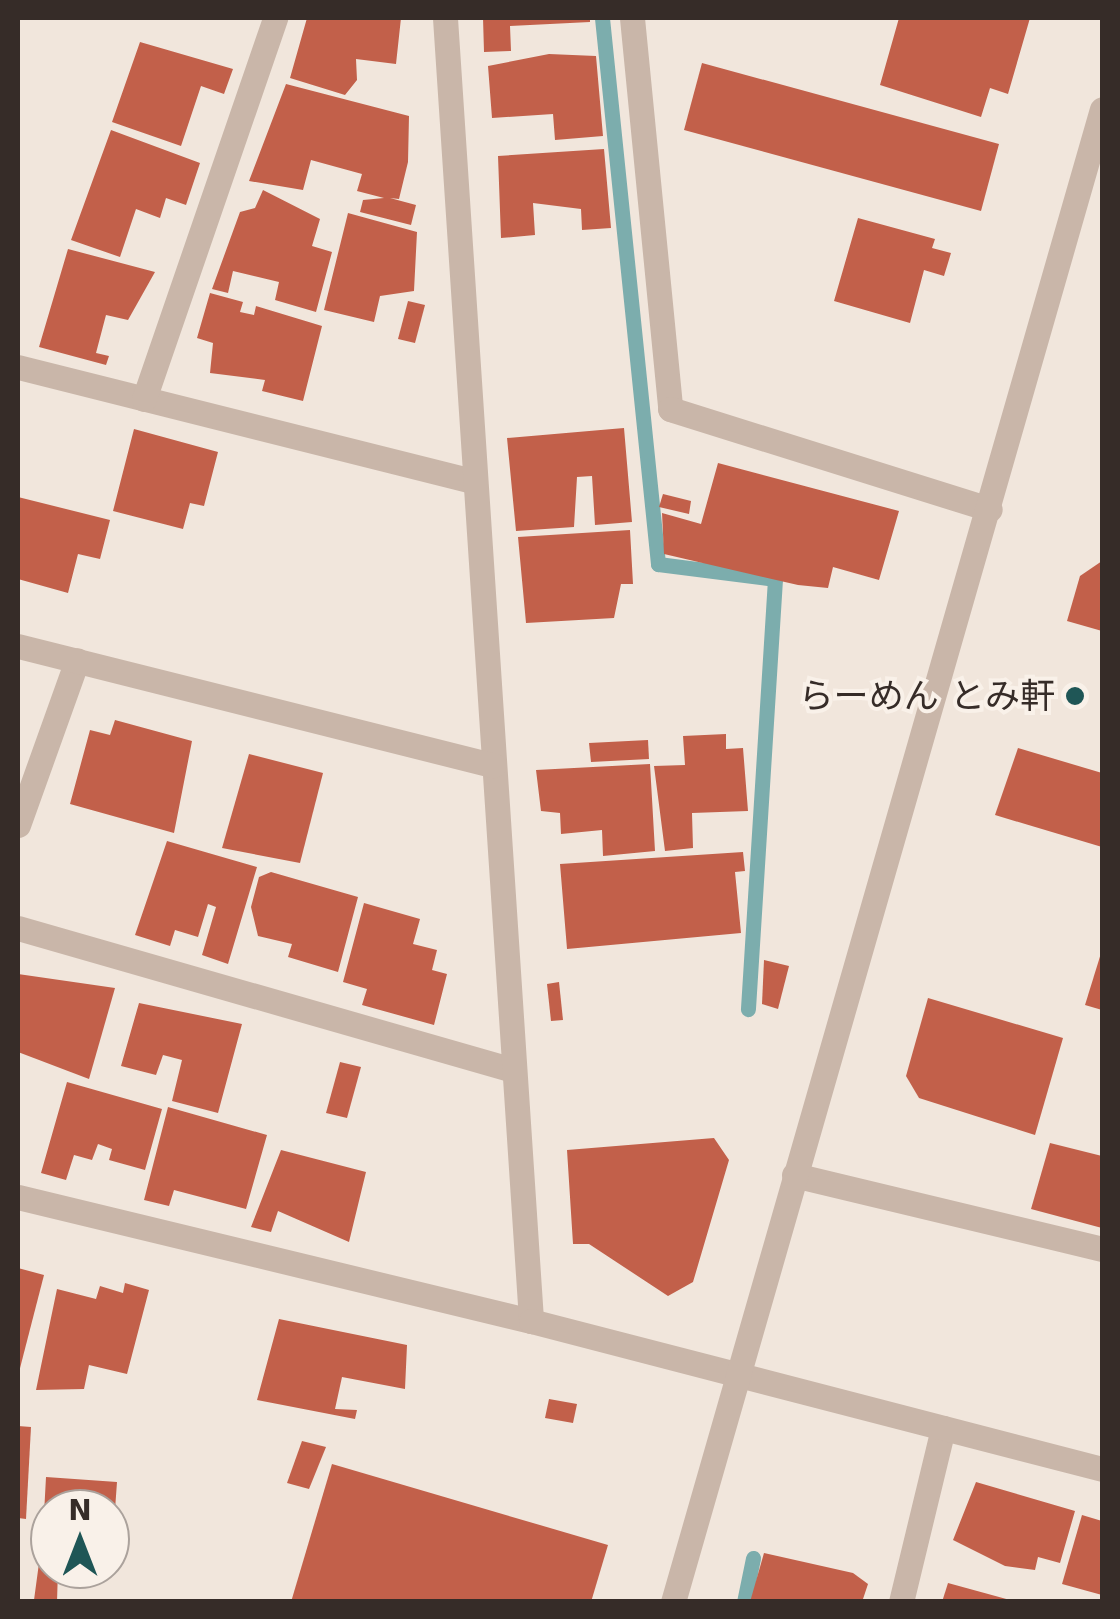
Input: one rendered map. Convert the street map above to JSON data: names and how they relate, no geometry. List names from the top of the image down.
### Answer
{
  "places": ["らーめん とみ軒"],
  "north": "top"
}
